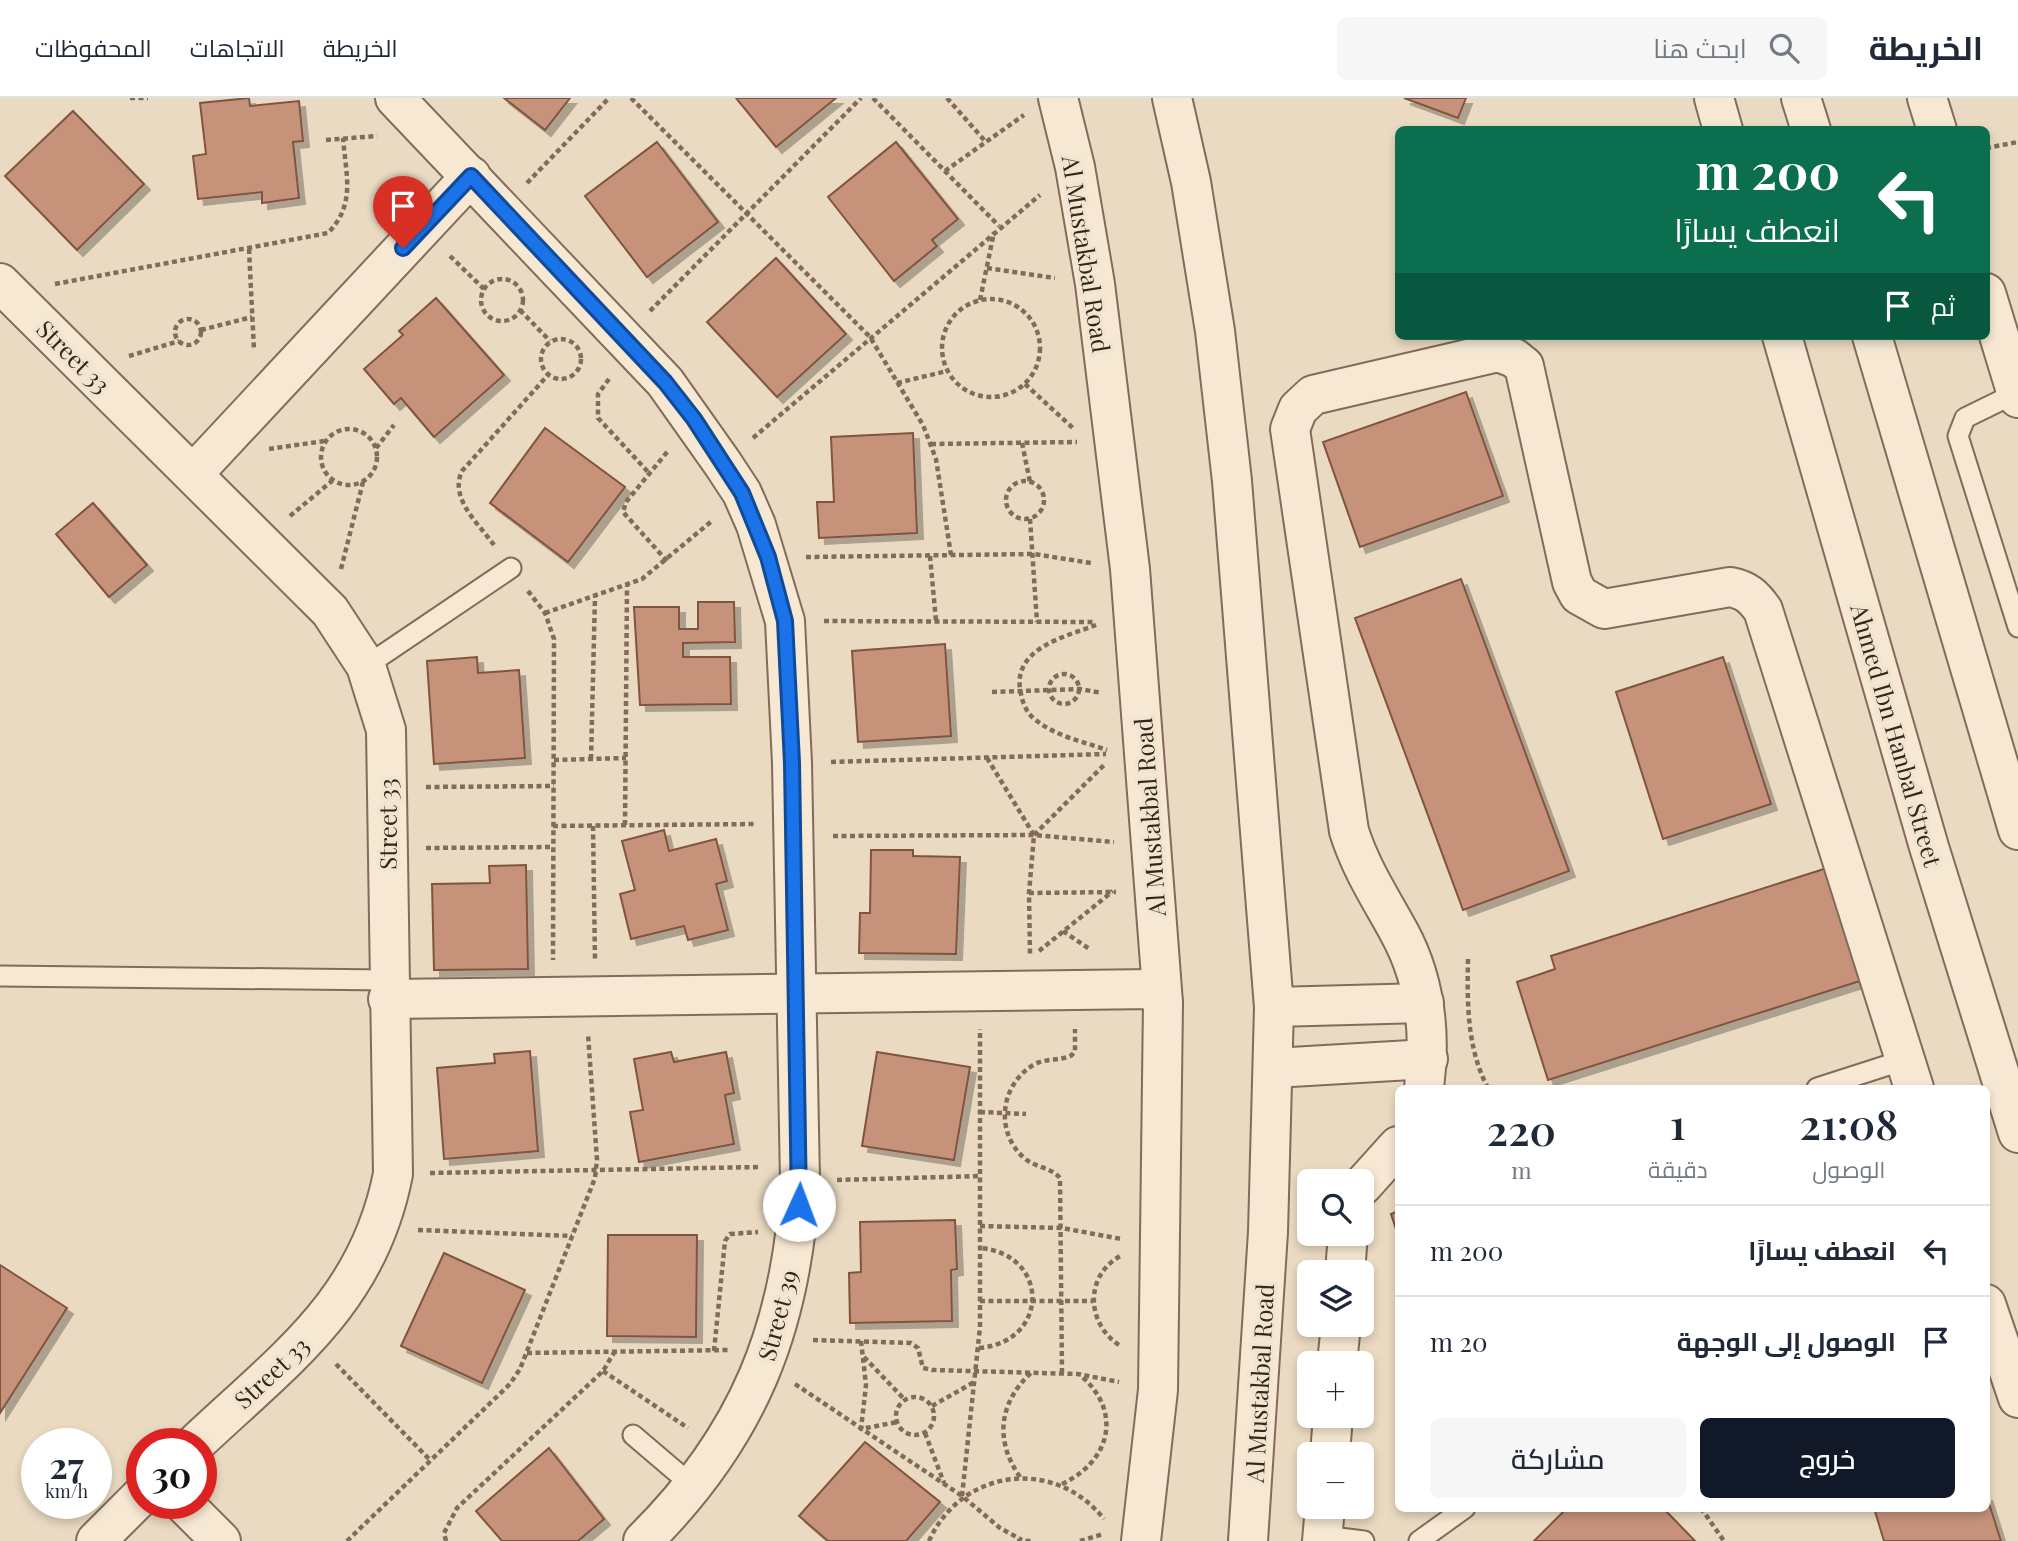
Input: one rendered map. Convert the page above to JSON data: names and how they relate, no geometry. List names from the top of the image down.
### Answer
{
  "streets": {
    "street": [
      "Al Mustakbal Road",
      "Street 33",
      "Ahmed Ibn Hanbal Street",
      "Street 39"
    ]
  },
  "page": {
    "header": "الخريطة",
    "search": "ابحث هنا",
    "nav": ["الخريطة", "الاتجاهات", "المحفوظات"],
    "turn": ["200 m", "انعطف يسارًا"],
    "then": "ثم",
    "eta": [
      "21:08",
      "الوصول",
      "1",
      "دقيقة",
      "220",
      "m"
    ],
    "map_buttons": ["+", "−"],
    "list": [
      {
        "name": "انعطف يسارًا",
        "value": "200 m"
      },
      {
        "name": "الوصول إلى الوجهة",
        "value": "20 m"
      }
    ],
    "buttons": ["خروج", "مشاركة"],
    "speed": "27 km/h",
    "limit": "30"
  }
}
